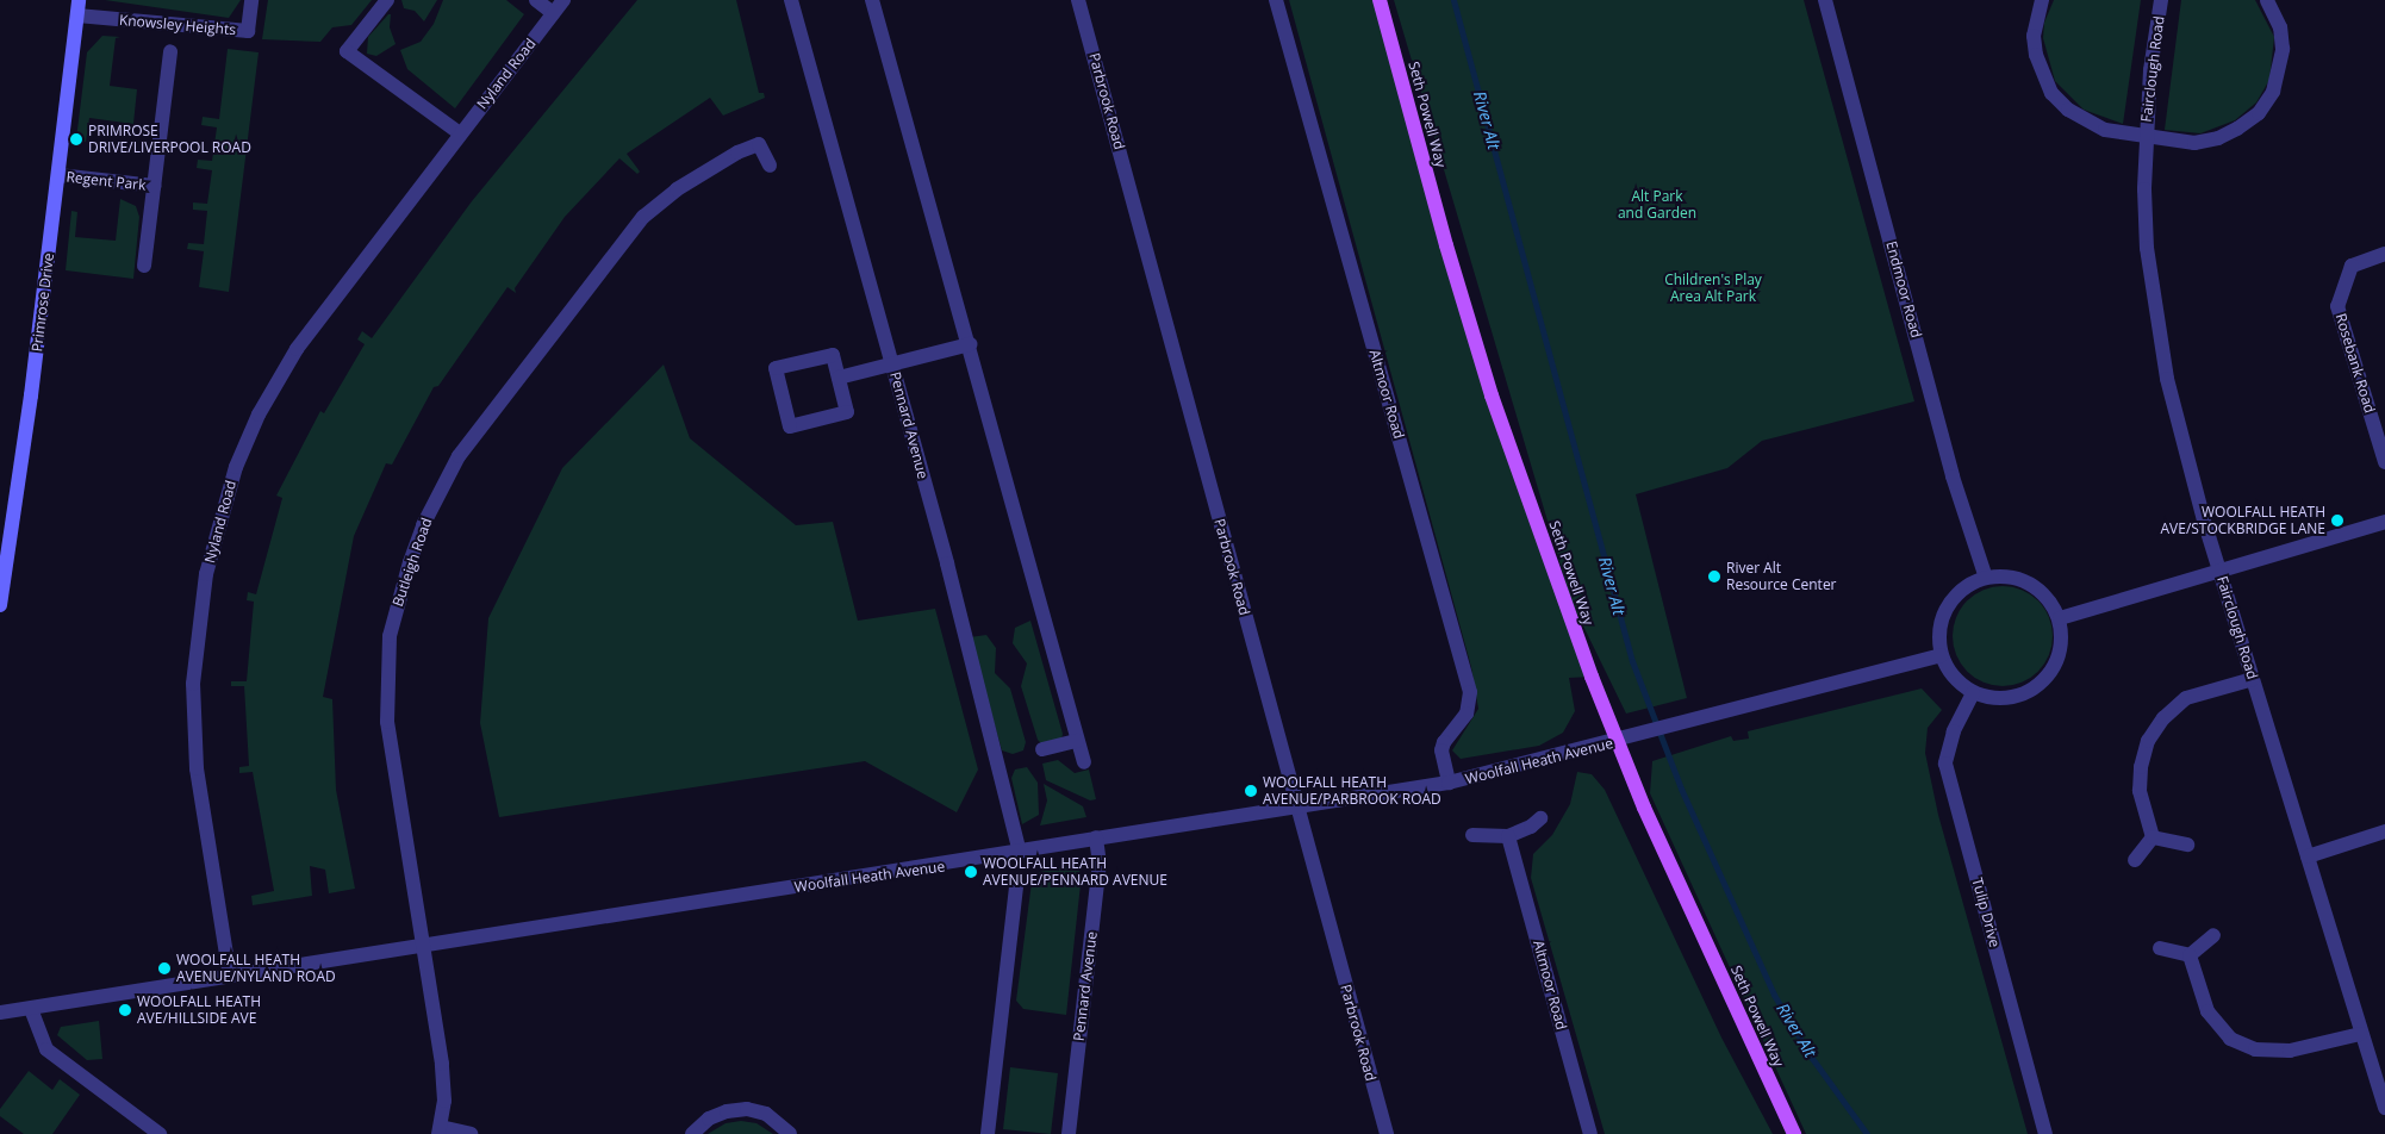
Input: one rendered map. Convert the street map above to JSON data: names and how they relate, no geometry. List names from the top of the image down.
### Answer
{
  "streets": {
    "main road": ["Seth Powell Way"],
    "street": [
      "Knowsley Heights",
      "Fairclough Road",
      "Nyland Road",
      "Parbrook Road",
      "Regent Park",
      "Endmoor Road",
      "Primrose Drive",
      "Rosebank Road",
      "Altmoor Road",
      "Pennard Avenue",
      "Butleigh Road",
      "Woolfall Heath Avenue",
      "Tulip Drive"
    ]
  },
  "crossings": [
    ["Knowsley Heights", "Primrose Drive"],
    ["Nyland Road", "Woolfall Heath Avenue"],
    ["Parbrook Road", "Woolfall Heath Avenue"],
    ["Seth Powell Way", "Woolfall Heath Avenue"],
    ["Regent Park", "Primrose Drive"],
    ["Endmoor Road", "Woolfall Heath Avenue"],
    ["Endmoor Road", "Tulip Drive"],
    ["Altmoor Road", "Woolfall Heath Avenue"],
    ["Pennard Avenue", "Woolfall Heath Avenue"],
    ["Butleigh Road", "Woolfall Heath Avenue"],
    ["Woolfall Heath Avenue", "Tulip Drive"]
  ],
  "water": ["River Alt"],
  "parks": ["Alt Park and Garden", "Children's Play Area Alt Park"],
  "places": [
    "PRIMROSE DRIVE/LIVERPOOL ROAD",
    "WOOLFALL HEATH AVE/STOCKBRIDGE LANE",
    "River Alt Resource Center",
    "WOOLFALL HEATH AVENUE/PARBROOK ROAD",
    "WOOLFALL HEATH AVENUE/PENNARD AVENUE",
    "WOOLFALL HEATH AVENUE/NYLAND ROAD",
    "WOOLFALL HEATH AVE/HILLSIDE AVE"
  ]
}
